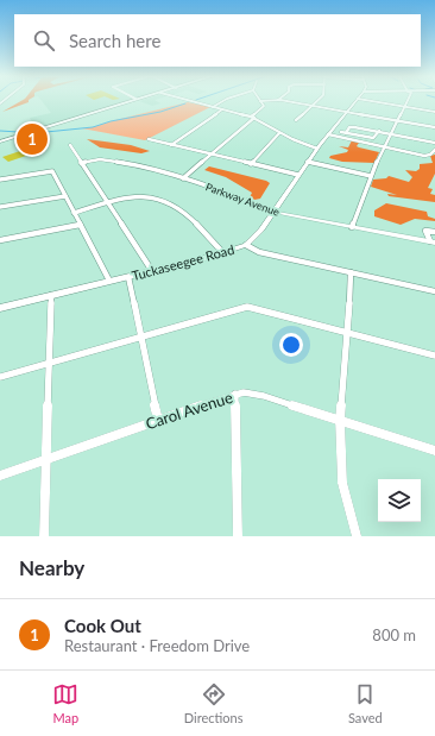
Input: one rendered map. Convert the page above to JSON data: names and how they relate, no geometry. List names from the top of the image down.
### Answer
{
  "streets": {
    "main road": ["Tuckaseegee Road"],
    "street": ["Parkway Avenue", "Carol Avenue"]
  },
  "crossings": [
    ["Parkway Avenue", "Tuckaseegee Road"]
  ],
  "page": {
    "search": "Search here",
    "pins": "1",
    "heading": "Nearby",
    "list": [
      {
        "mark": "1",
        "name": "Cook Out",
        "note": "Restaurant · Freedom Drive",
        "value": "800 m"
      }
    ],
    "nav": ["Map", "Directions", "Saved"]
  }
}
